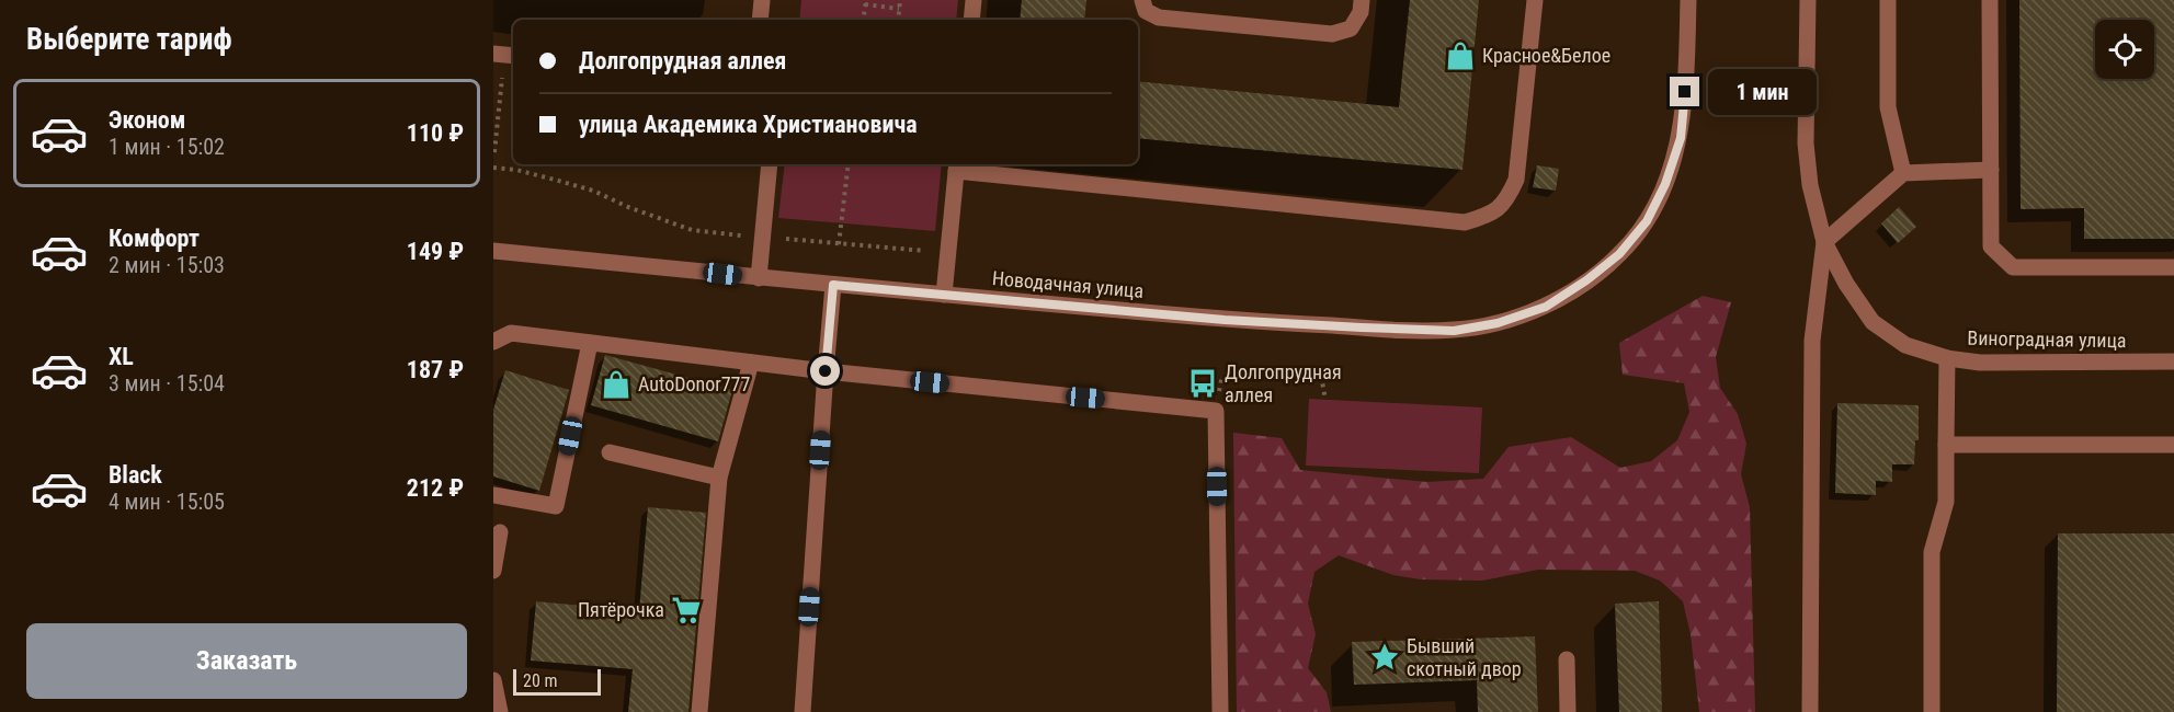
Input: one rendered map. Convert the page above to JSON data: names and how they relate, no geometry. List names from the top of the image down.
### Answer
{
  "streets": {
    "street": ["Новодачная улица", "Виноградная улица"]
  },
  "places": {
    "shop": ["Красное&Белое", "AutoDonor777"],
    "bus stop": ["Долгопрудная аллея"],
    "supermarket": ["Пятёрочка"],
    "place": ["Бывший скотный двор"]
  },
  "scale_bar": "20 m",
  "page": {
    "heading": "Выберите тариф",
    "banner": ["Долгопрудная аллея", "улица Академика Христиановича"],
    "bubble": "1 мин",
    "list": [
      {
        "name": "Эконом",
        "note": "1 мин · 15:02",
        "value": "110 ₽"
      },
      {
        "name": "Комфорт",
        "note": "2 мин · 15:03",
        "value": "149 ₽"
      },
      {
        "name": "XL",
        "note": "3 мин · 15:04",
        "value": "187 ₽"
      },
      {
        "name": "Black",
        "note": "4 мин · 15:05",
        "value": "212 ₽"
      }
    ],
    "buttons": "Заказать",
    "scale": "20 m"
  }
}
